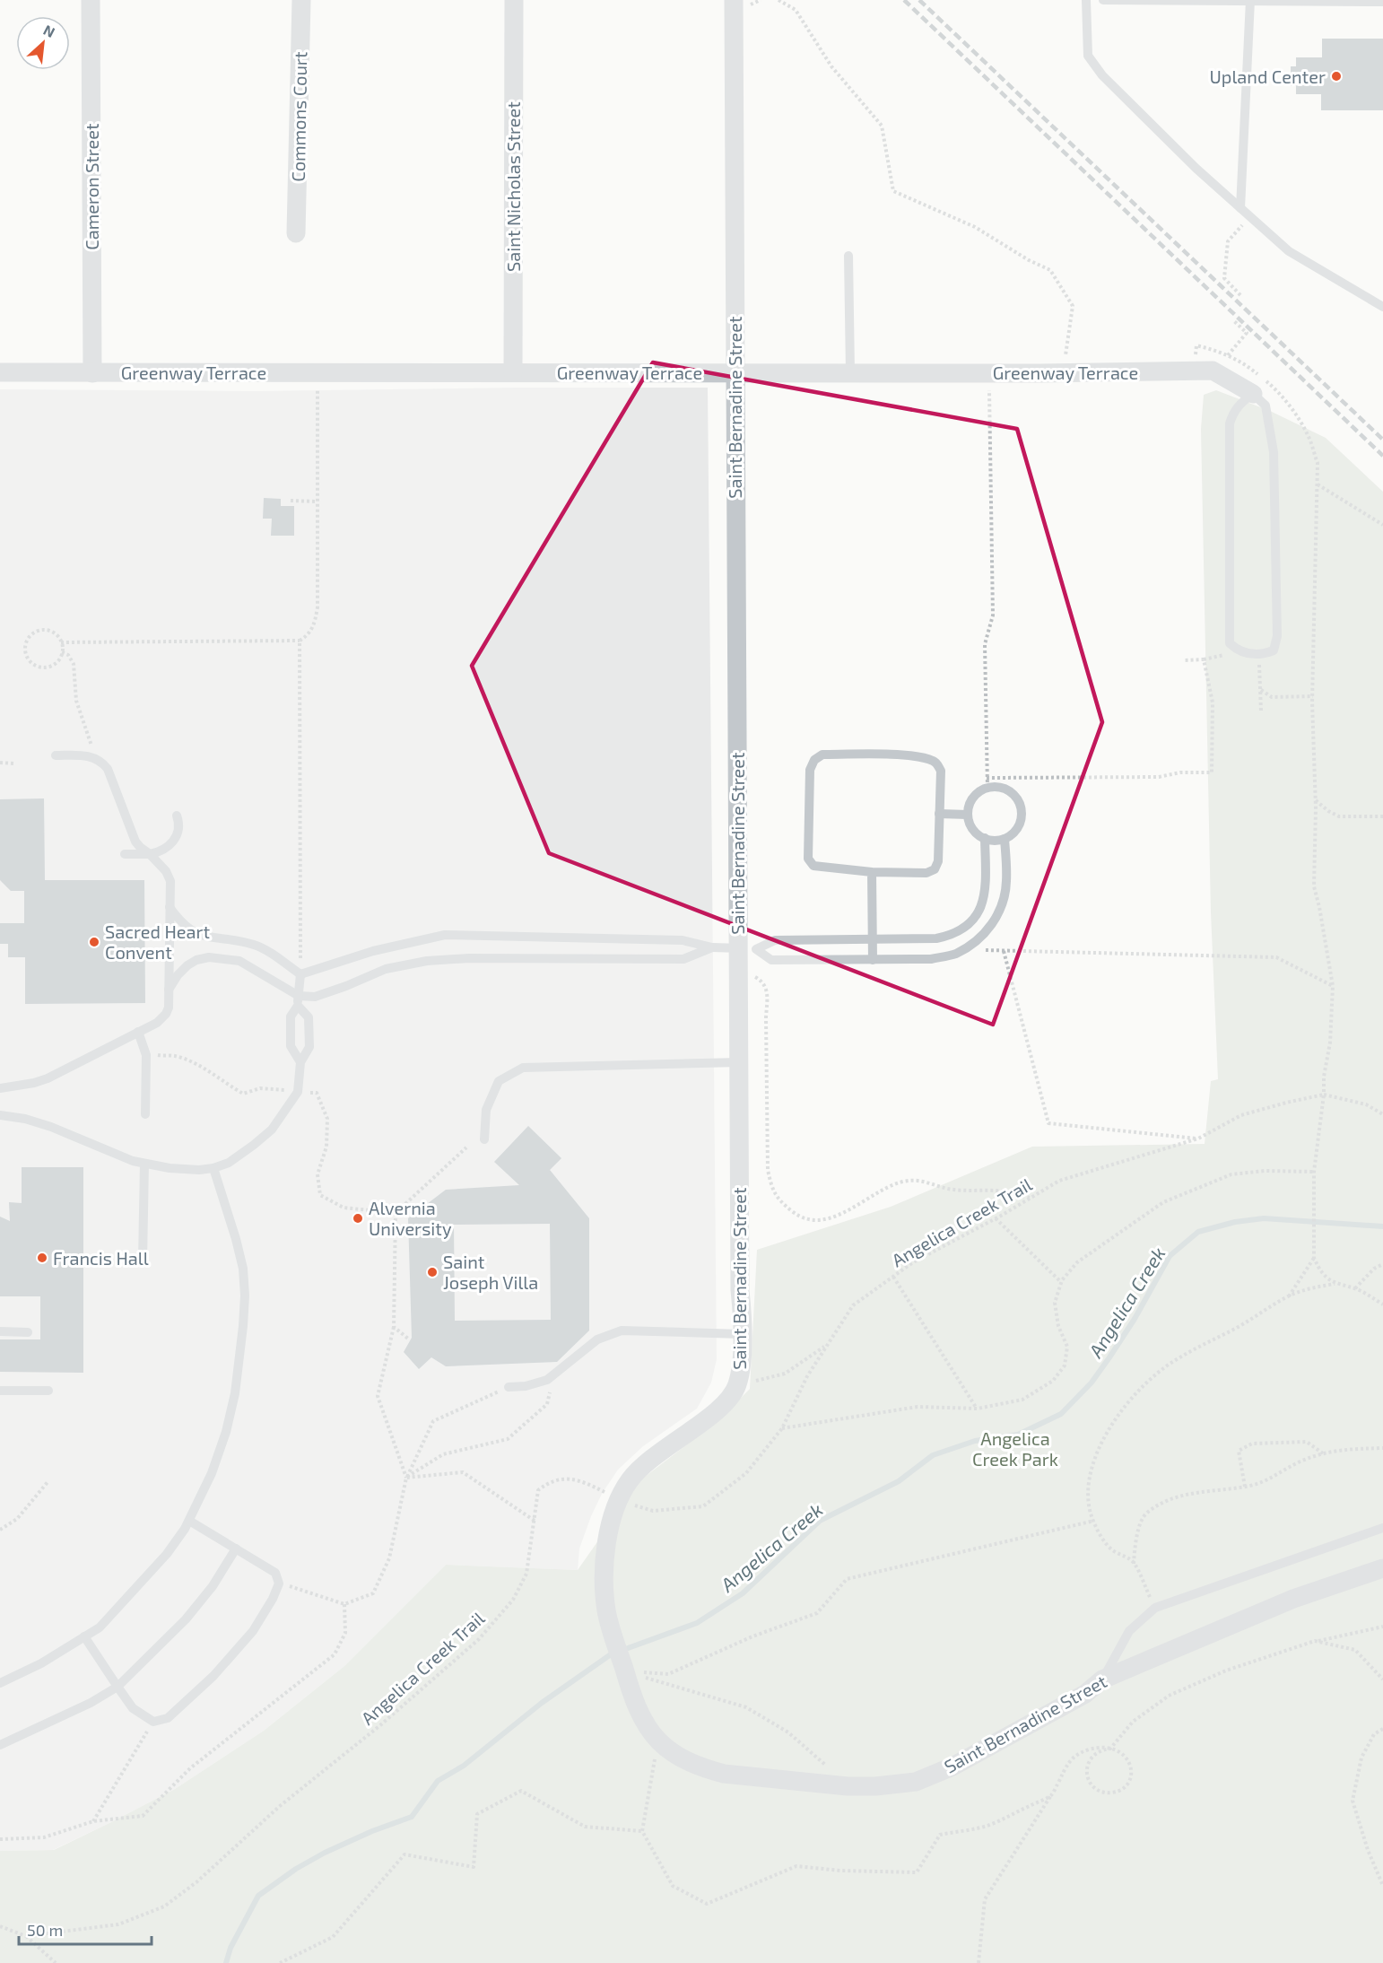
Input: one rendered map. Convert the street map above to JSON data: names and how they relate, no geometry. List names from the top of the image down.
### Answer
{
  "streets": {
    "street": [
      "Commons Court",
      "Cameron Street",
      "Saint Nicholas Street",
      "Greenway Terrace",
      "Saint Bernadine Street"
    ],
    "path": ["Angelica Creek Trail"]
  },
  "crossings": [
    ["Cameron Street", "Greenway Terrace"],
    ["Saint Nicholas Street", "Greenway Terrace"],
    ["Greenway Terrace", "Saint Bernadine Street"],
    ["Saint Bernadine Street", "Angelica Creek Trail"]
  ],
  "water": ["Angelica Creek"],
  "parks": ["Angelica Creek Park"],
  "places": [
    "Upland Center",
    "Sacred Heart Convent",
    "Alvernia University",
    "Francis Hall",
    "Saint Joseph Villa"
  ],
  "scale_bar": "50 m",
  "north": "top right"
}
